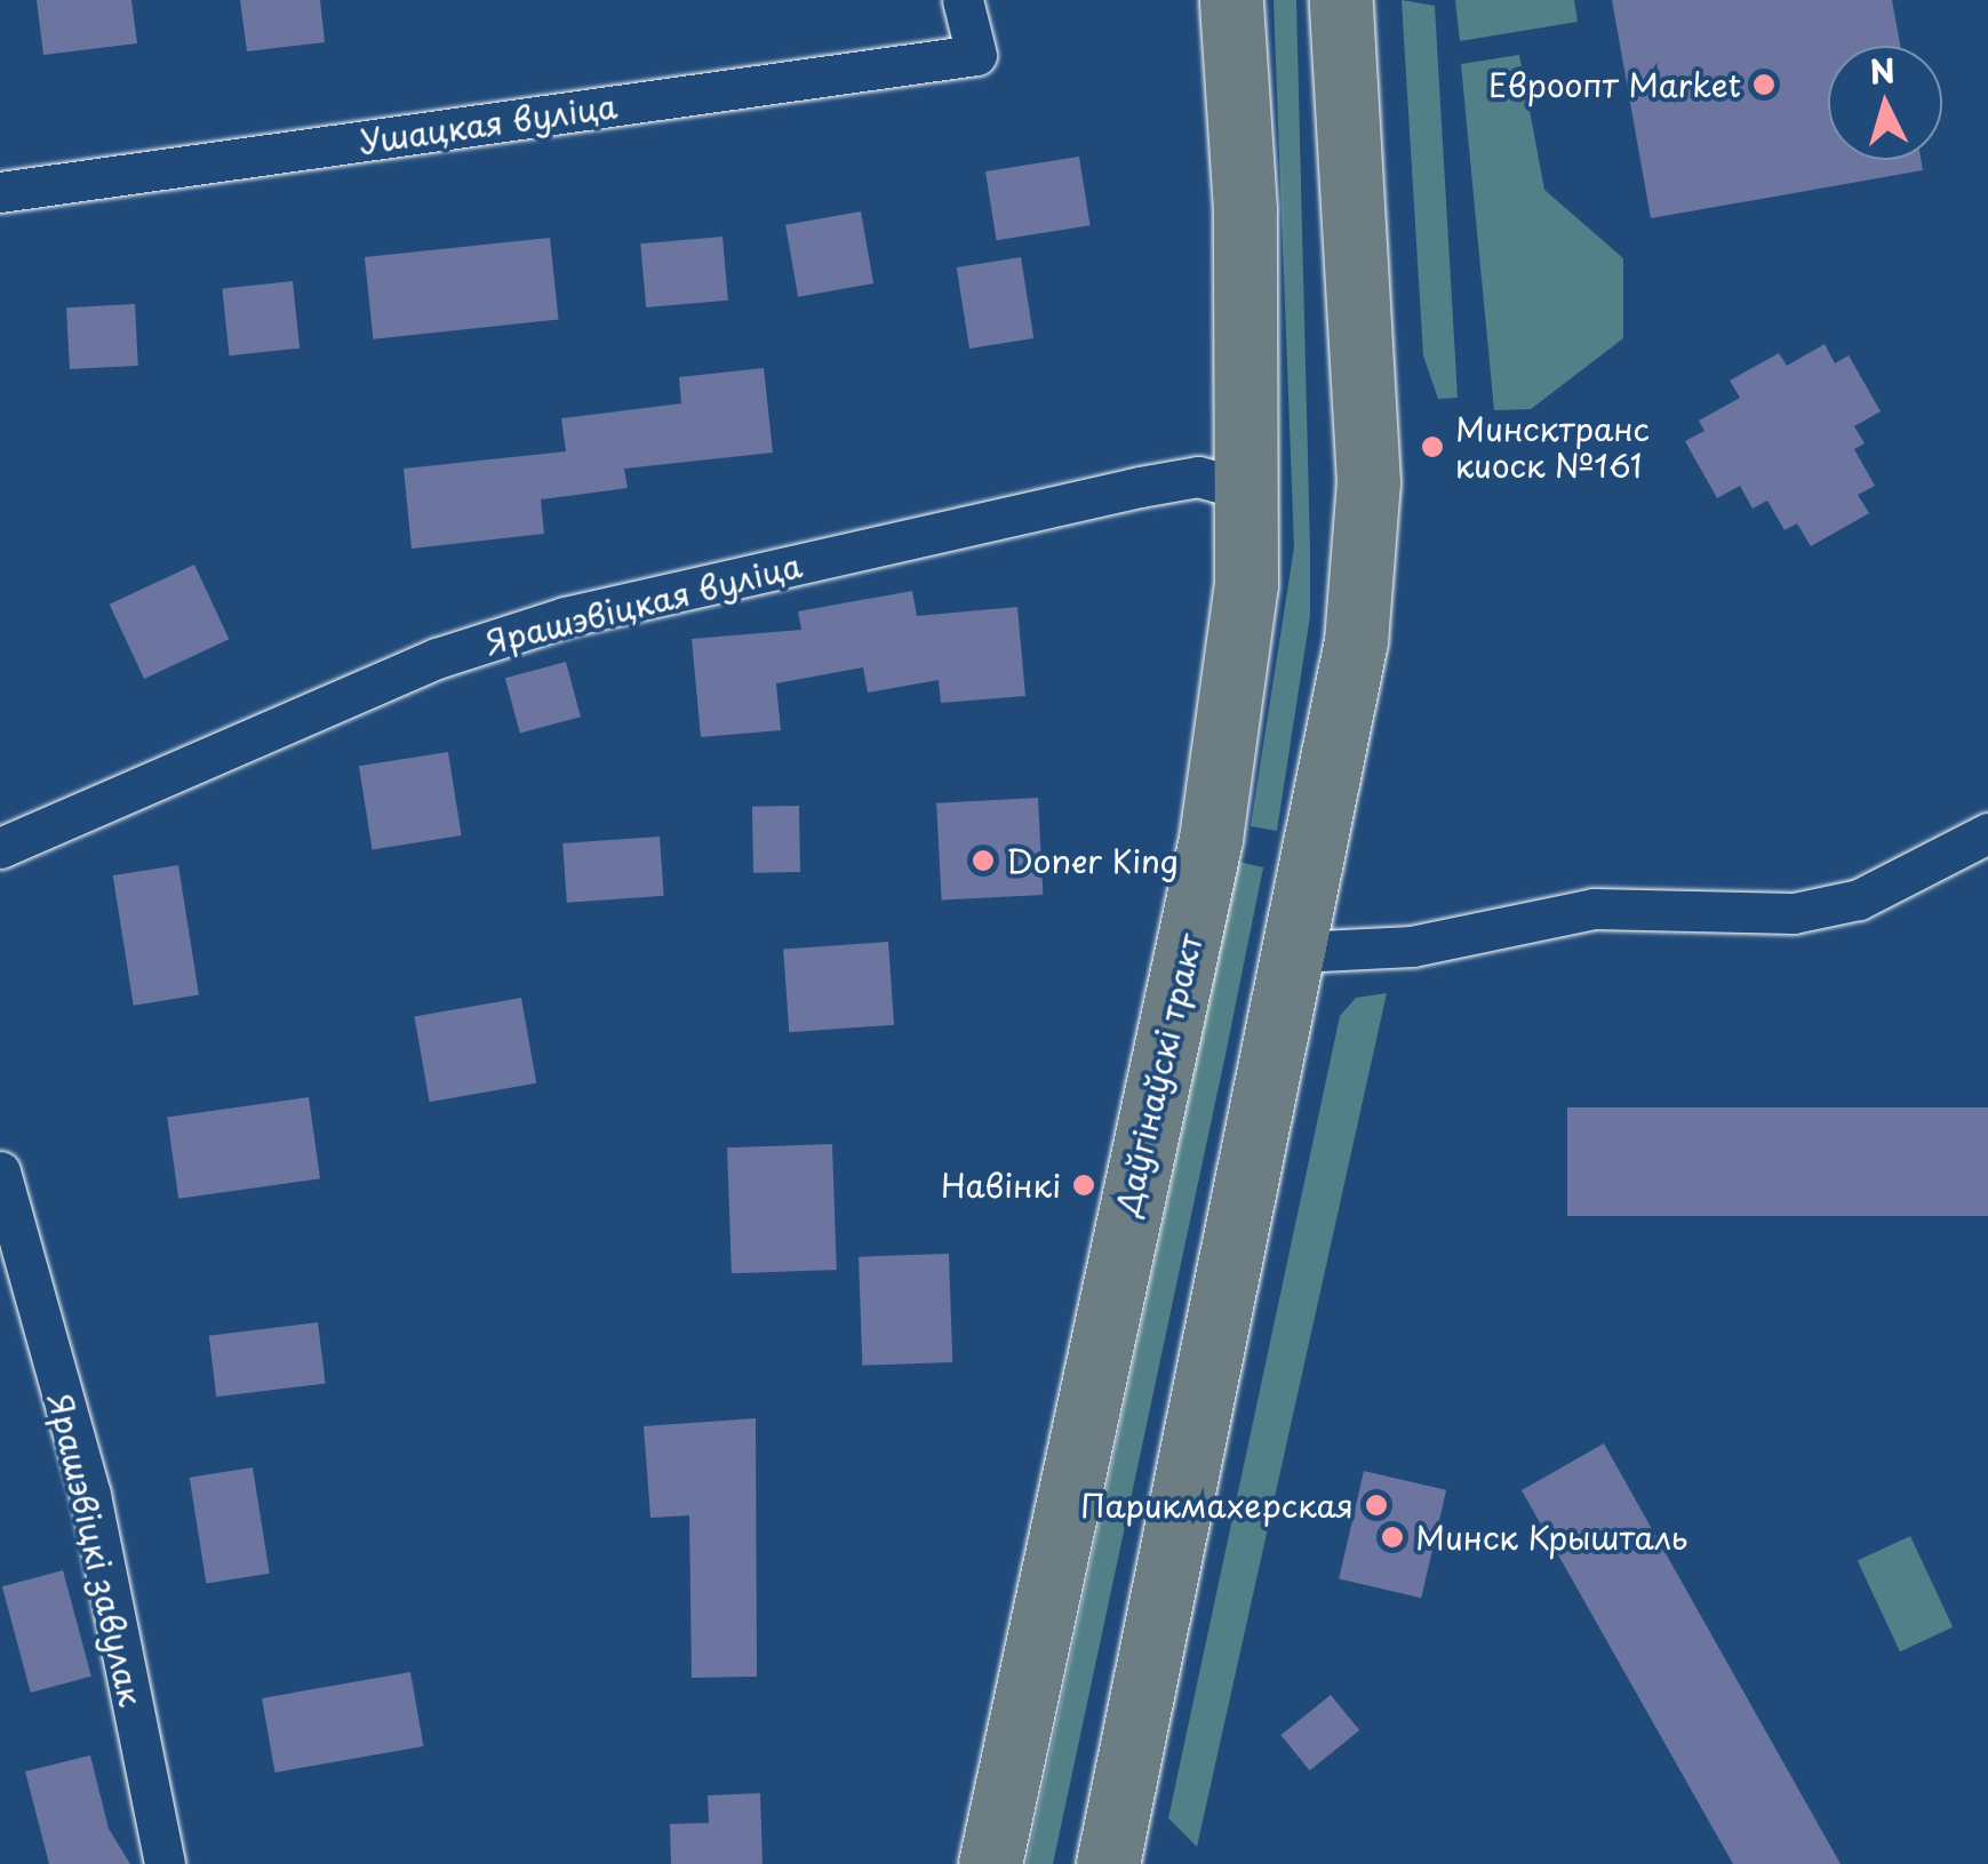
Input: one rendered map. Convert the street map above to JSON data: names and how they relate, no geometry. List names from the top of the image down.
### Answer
{
  "streets": {
    "main road": ["Даўгінаўскі тракт"],
    "street": ["Ушацкая вуліца", "Ярашэвіцкая вуліца", "Ярашэвіцкі завулак"]
  },
  "crossings": [
    ["Ярашэвіцкая вуліца", "Даўгінаўскі тракт"]
  ],
  "places": [
    "Евроопт Market",
    "Минсктранс киоск №161",
    "Doner King",
    "Навінкі",
    "Парикмахерская",
    "Минск Крышталь"
  ],
  "north": "top"
}
